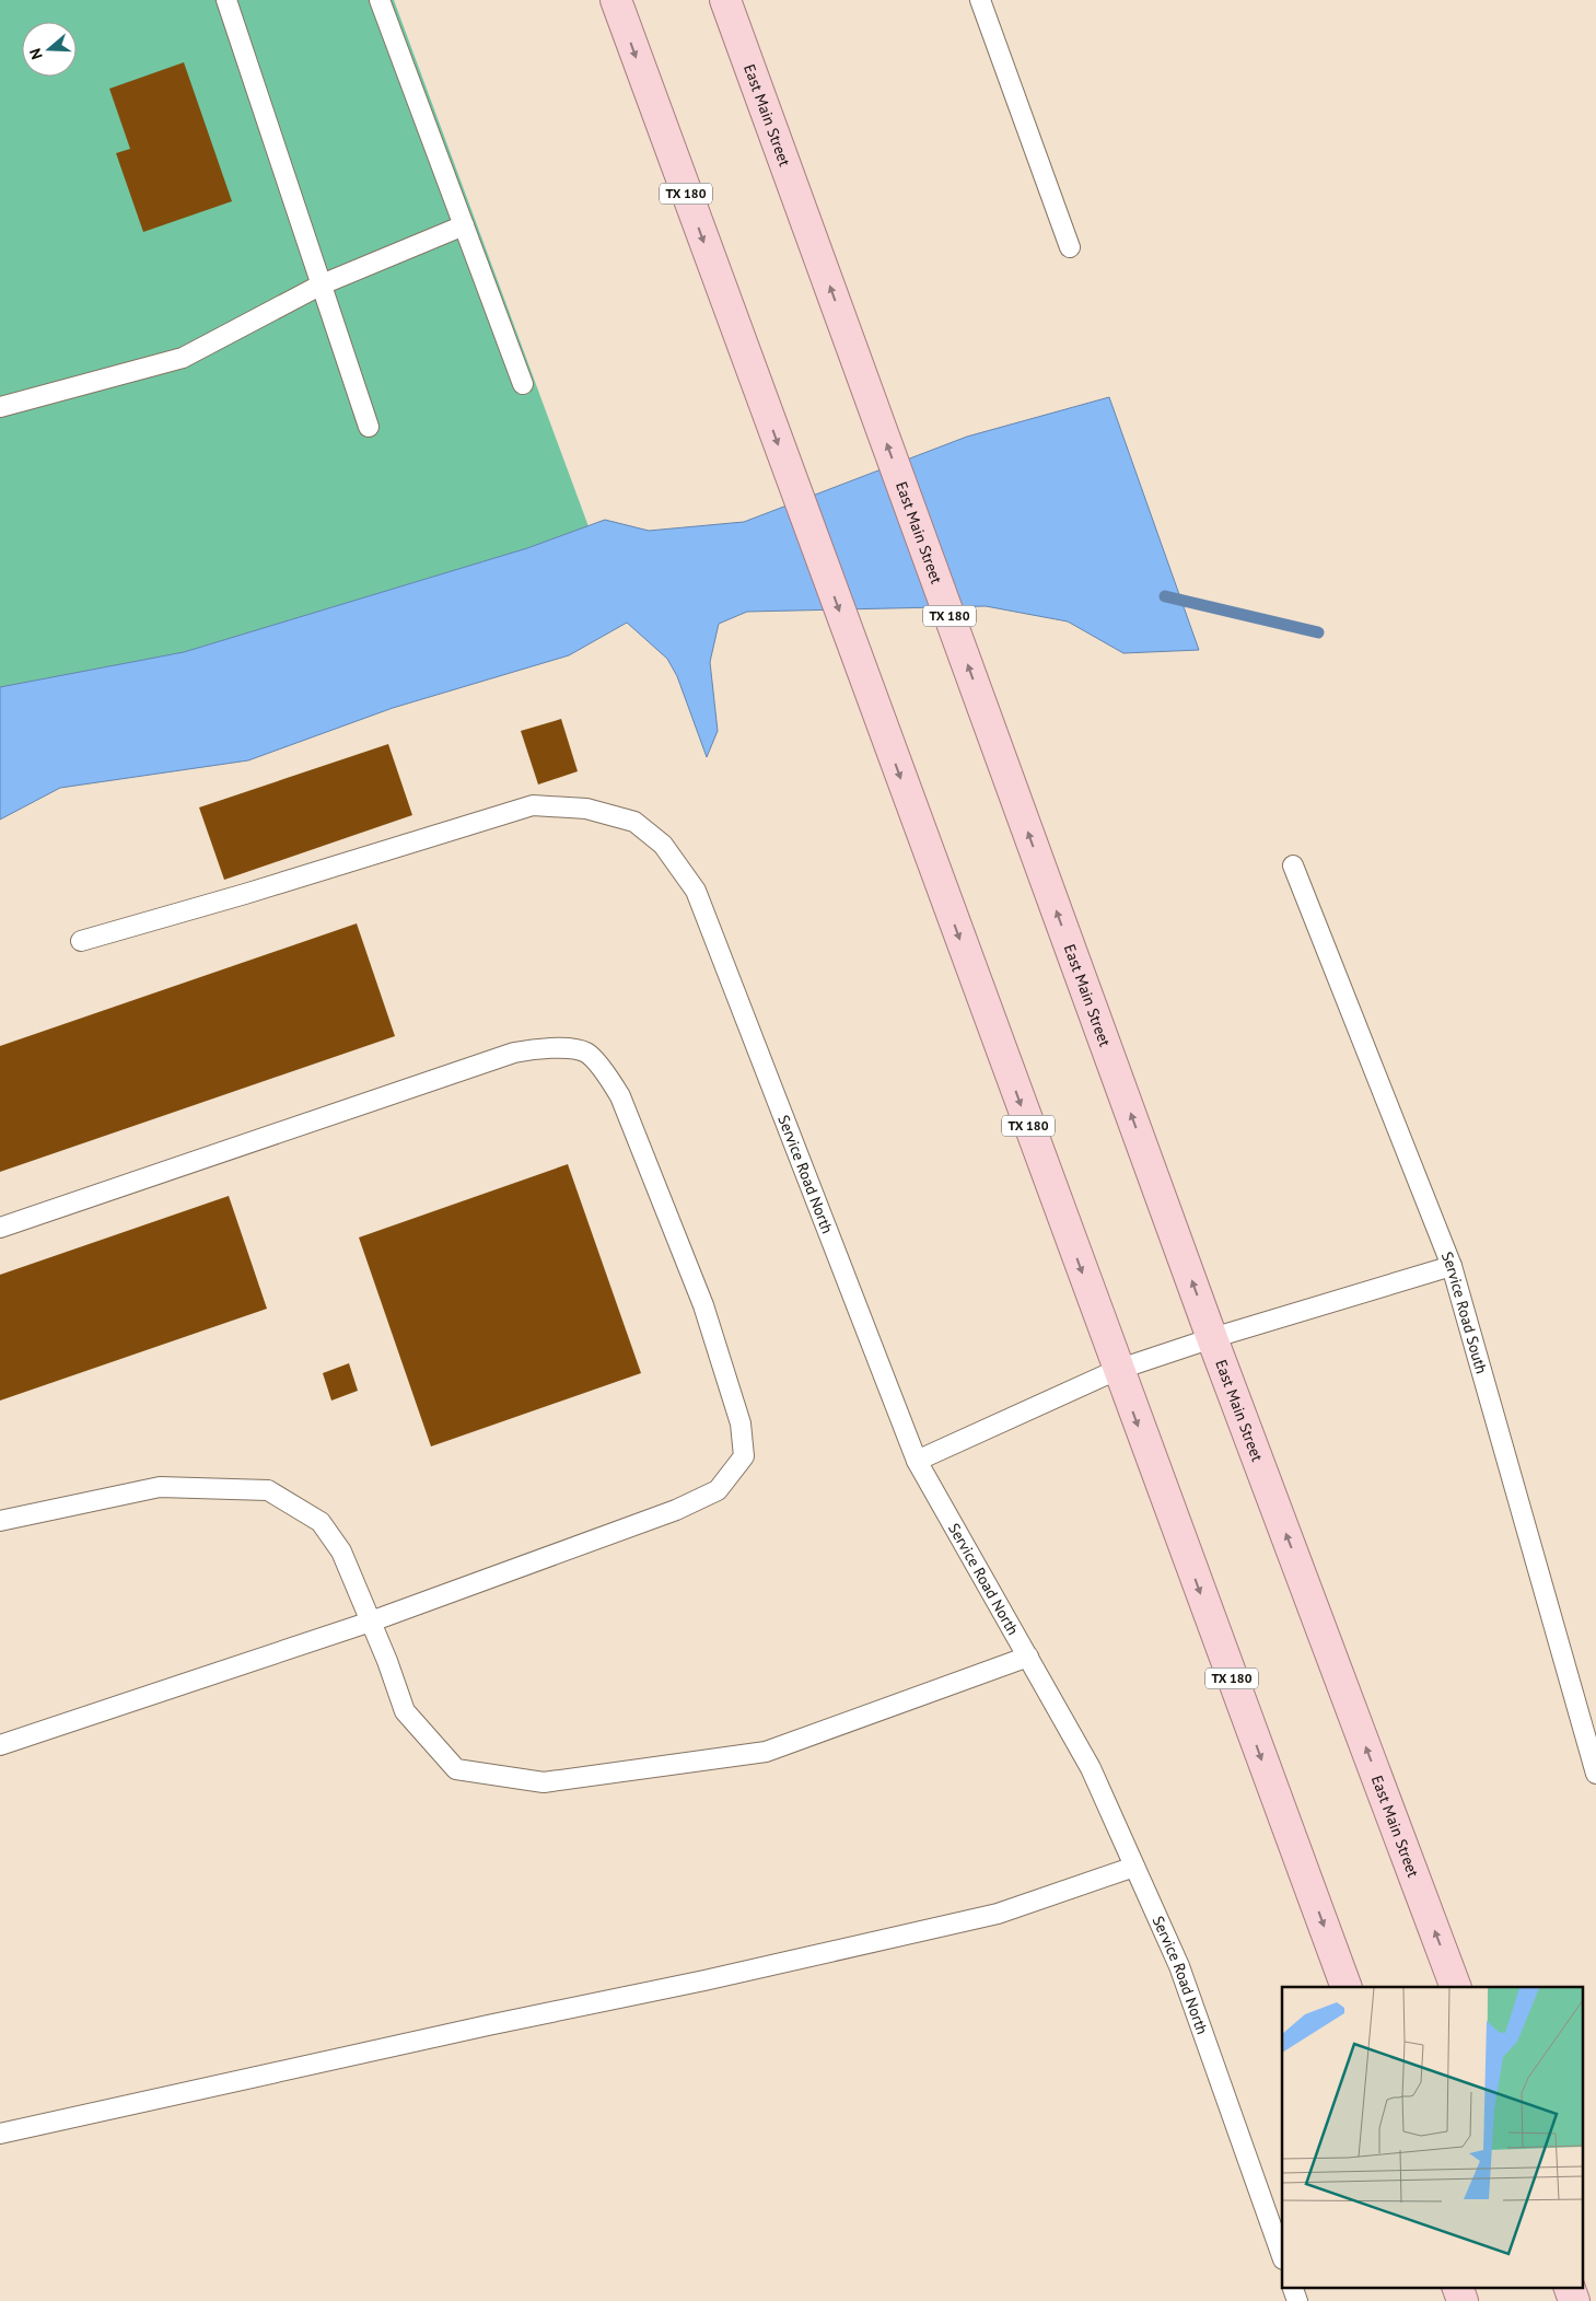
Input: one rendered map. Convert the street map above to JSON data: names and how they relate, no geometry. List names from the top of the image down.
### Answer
{
  "streets": {
    "main road": ["East Main Street", "TX 180"],
    "lane": ["Service Road North", "Service Road South"]
  },
  "north": "left"
}
